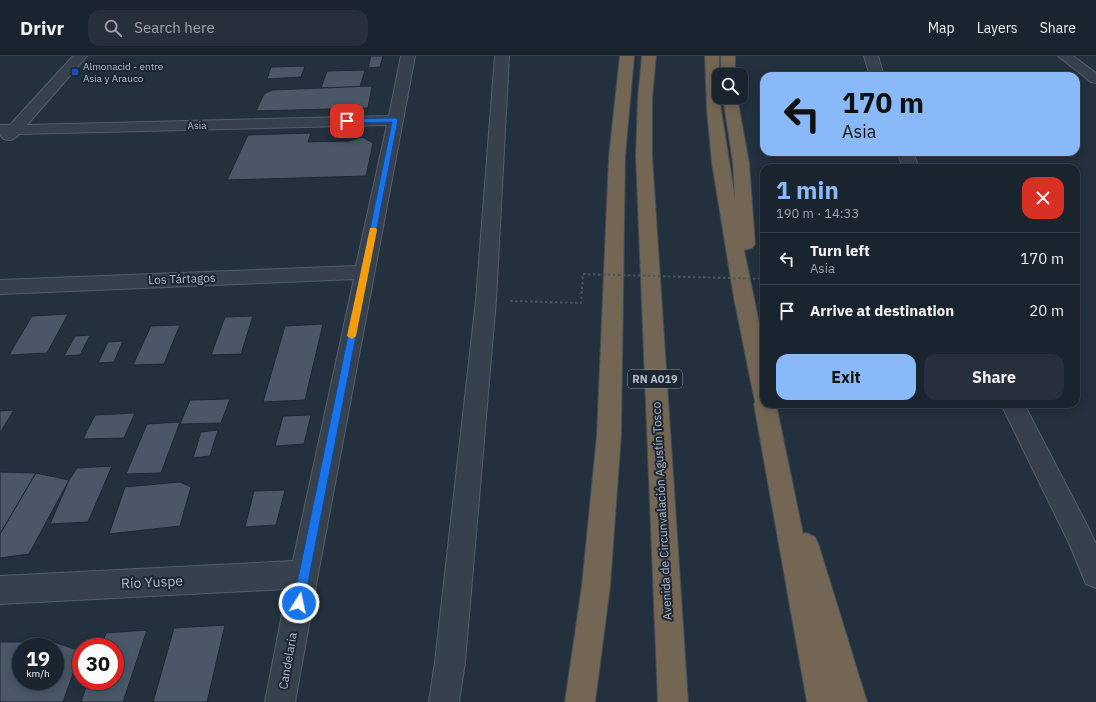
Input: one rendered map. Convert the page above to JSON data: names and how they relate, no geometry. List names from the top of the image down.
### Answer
{
  "streets": {
    "highway": ["RN A019", "Avenida de Circunvalación Agustín Tosco"],
    "street": [
      "Asia",
      "Los Tártagos",
      "Río Yuspe",
      "Candelaria"
    ]
  },
  "crossings": [
    ["Asia", "Candelaria"],
    ["Los Tártagos", "Candelaria"],
    ["Río Yuspe", "Candelaria"]
  ],
  "places": {
    "transit": ["Almonacid - entre Asia y Arauco"]
  },
  "page": {
    "header": "Drivr",
    "search": "Search here",
    "nav": ["Map", "Layers", "Share"],
    "turn": ["170 m", "Asia"],
    "heading": ["1 min", "190 m · 14:33"],
    "list": [
      {
        "name": "Turn left",
        "note": "Asia",
        "value": "170 m"
      },
      {
        "name": "Arrive at destination",
        "value": "20 m"
      }
    ],
    "buttons": ["Exit", "Share"],
    "speed": "19 km/h",
    "limit": "30"
  }
}
